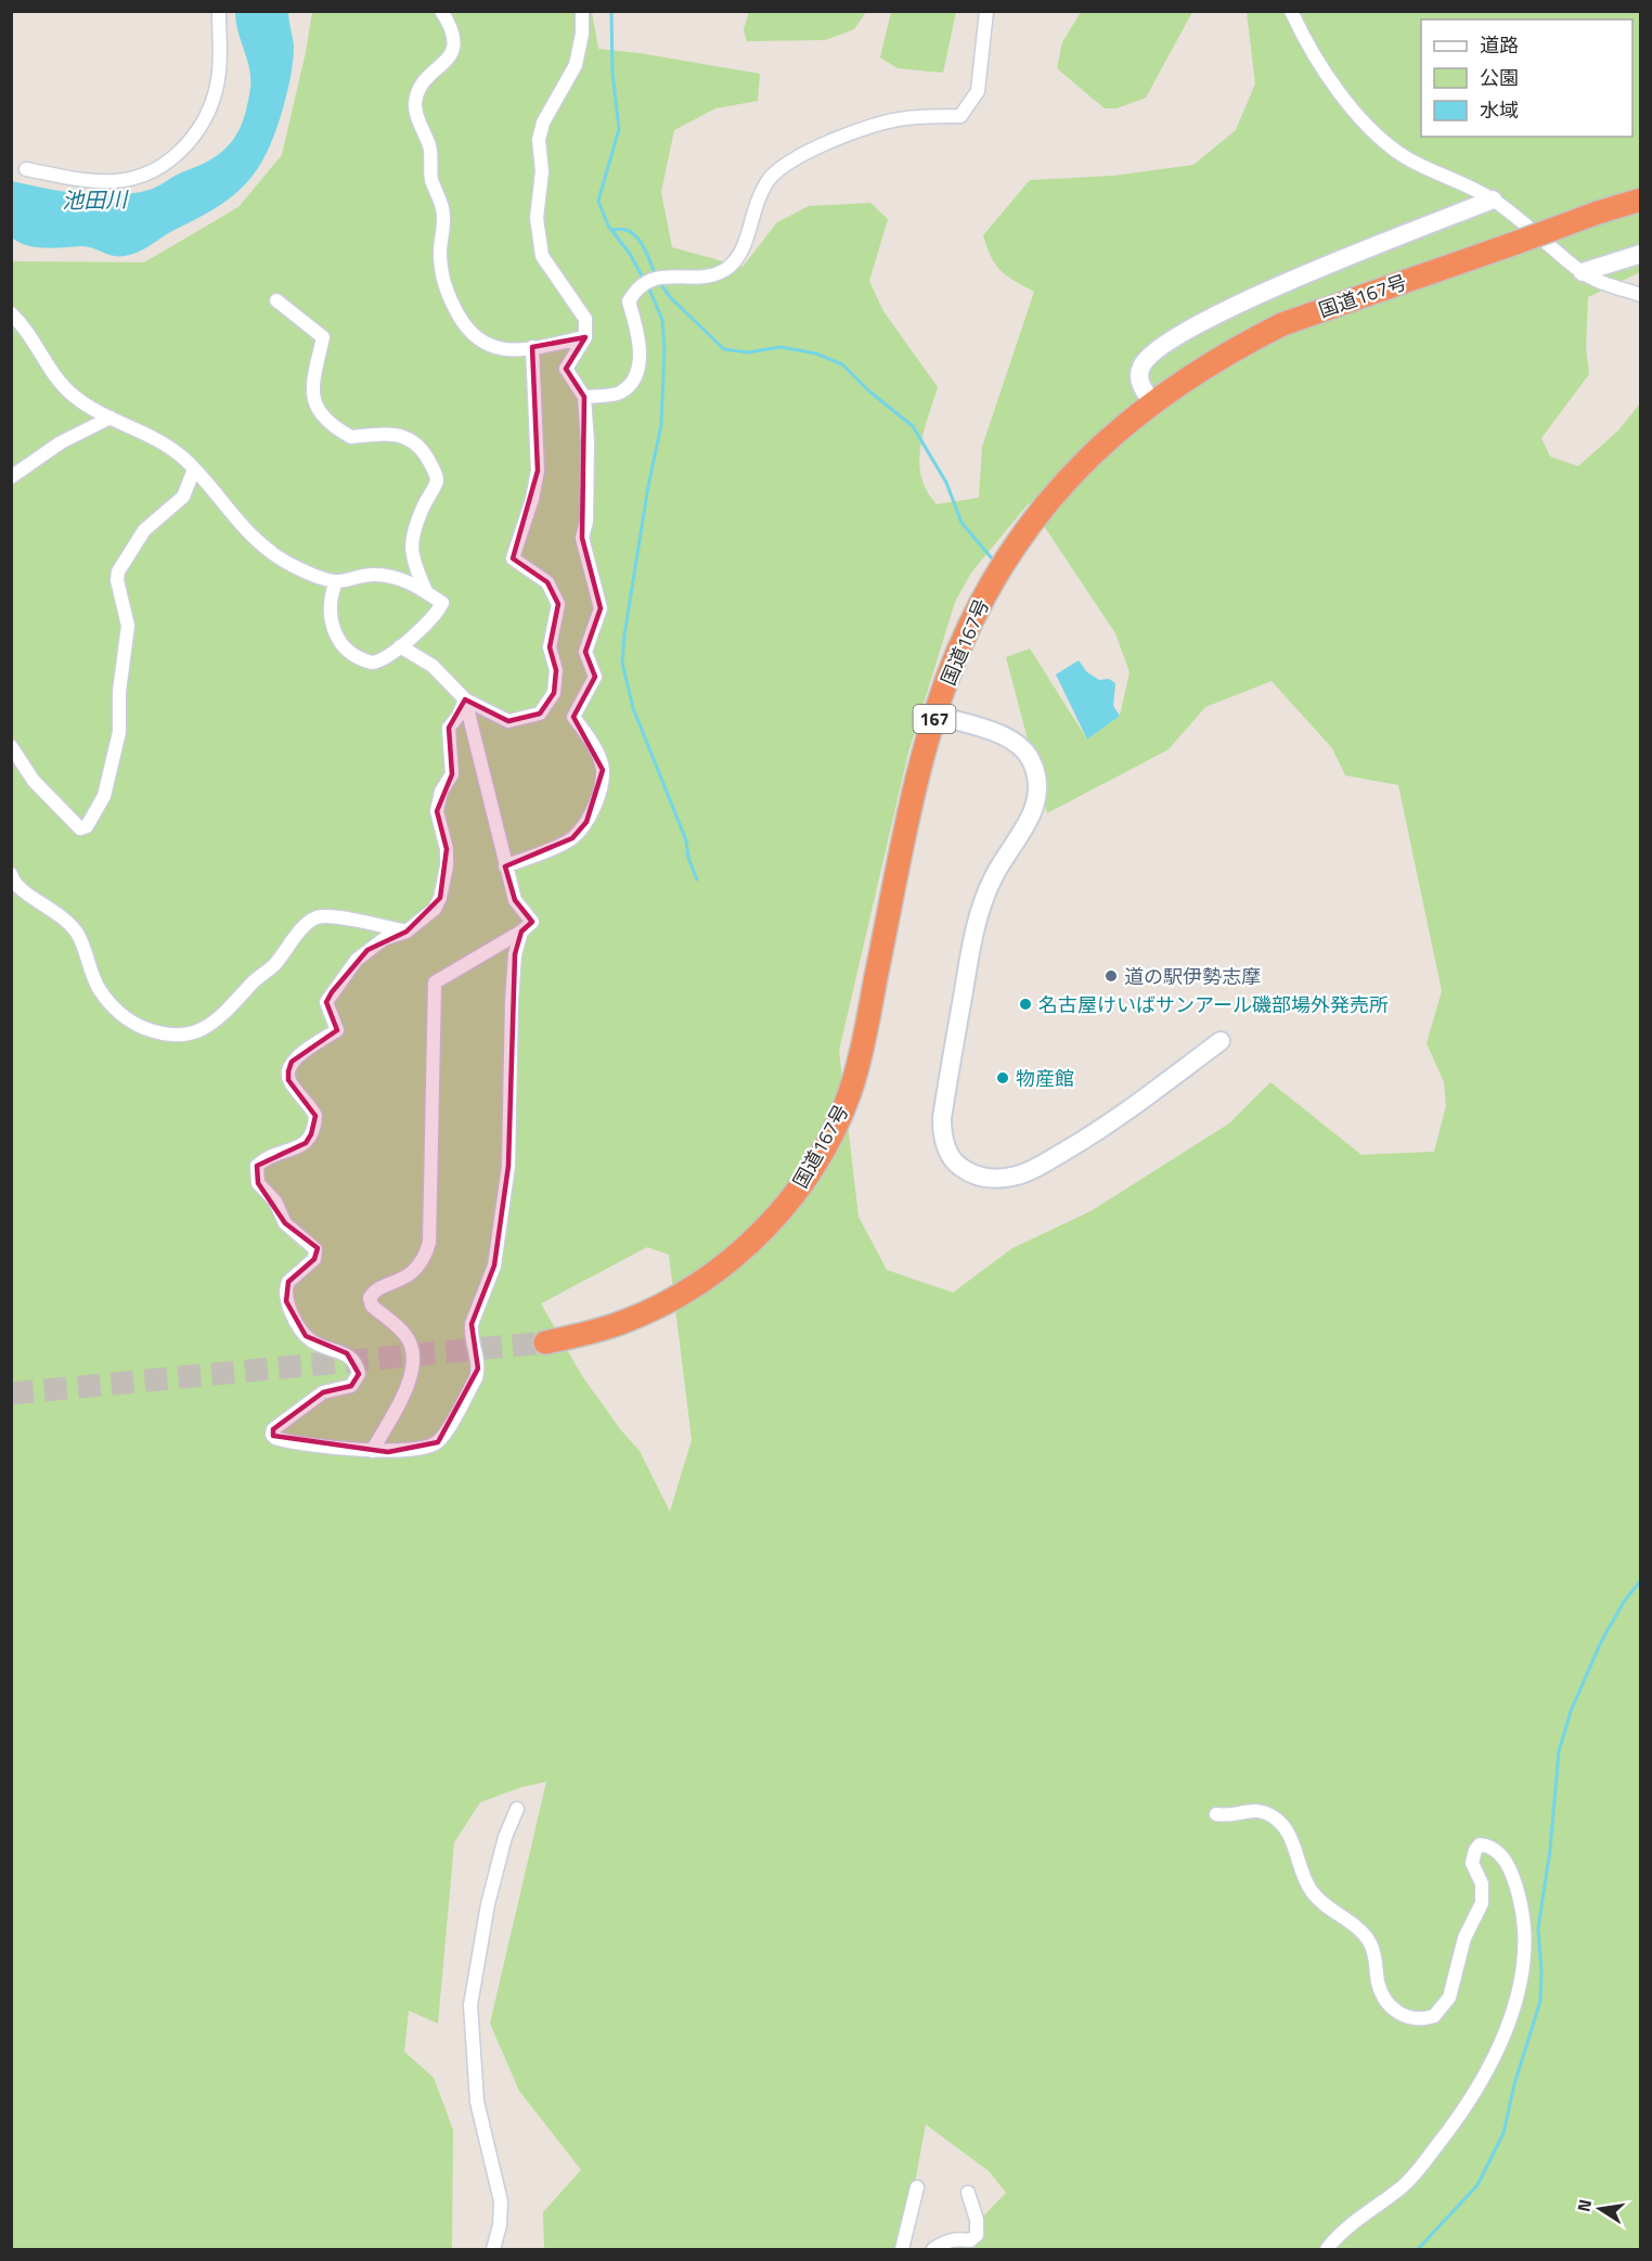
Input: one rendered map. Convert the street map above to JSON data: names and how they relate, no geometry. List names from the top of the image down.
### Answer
{
  "streets": {
    "highway": ["国道167号", "167"]
  },
  "water": ["池田川"],
  "places": ["道の駅伊勢志摩", "名古屋けいばサンアール磯部場外発売所", "物産館"],
  "legend": ["道路", "公園", "水域"],
  "north": "left"
}
